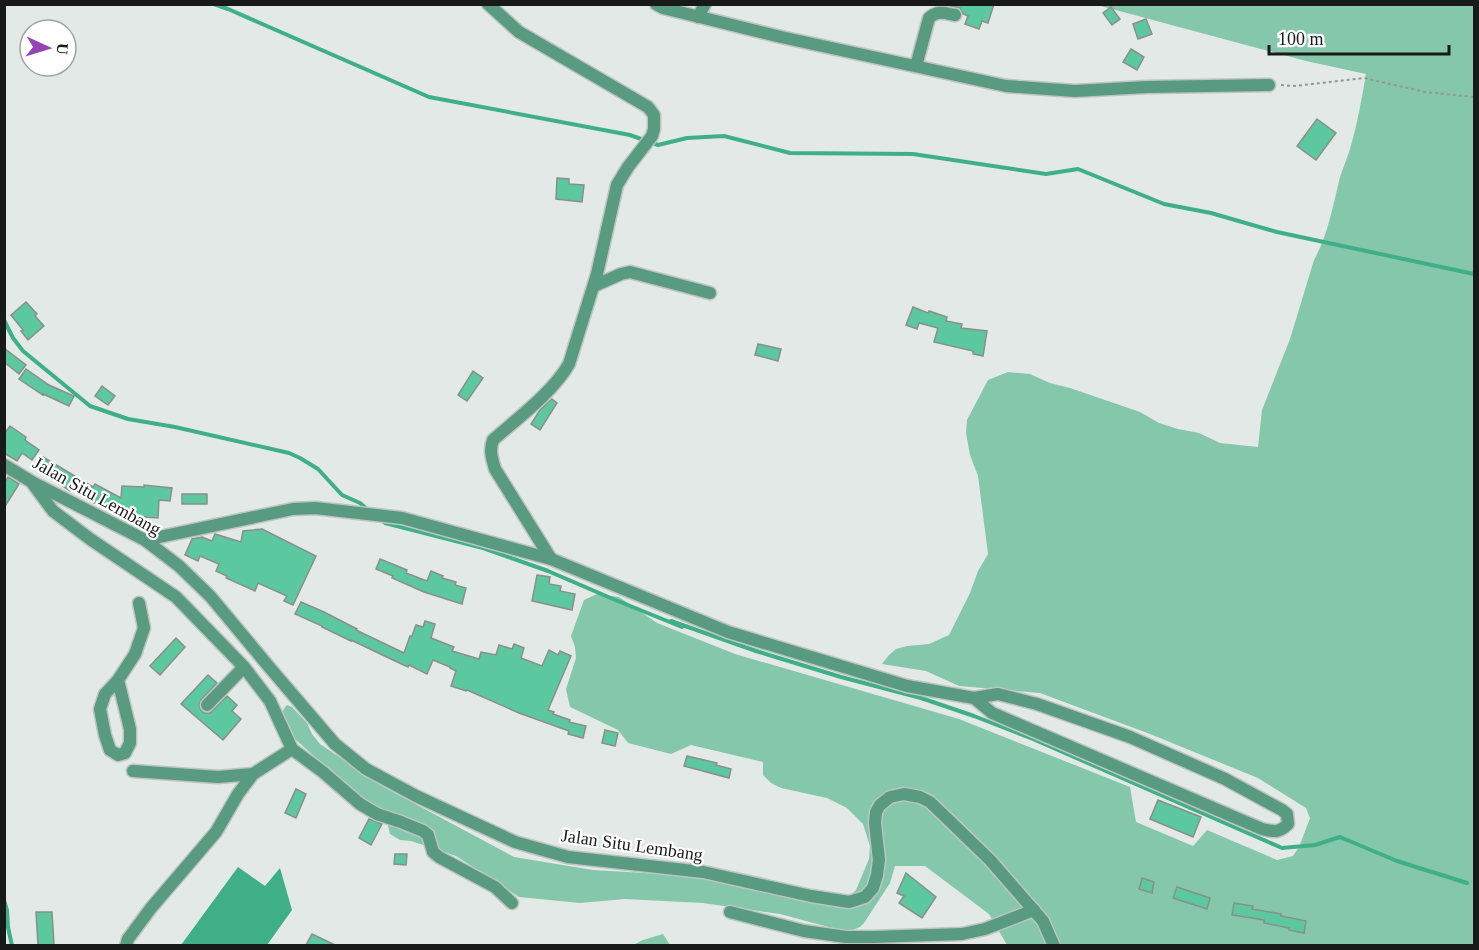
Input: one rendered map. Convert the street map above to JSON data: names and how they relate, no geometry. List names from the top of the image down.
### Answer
{
  "streets": {
    "street": ["Jalan Situ Lembang"]
  },
  "scale_bar": "100 m",
  "north": "right"
}
